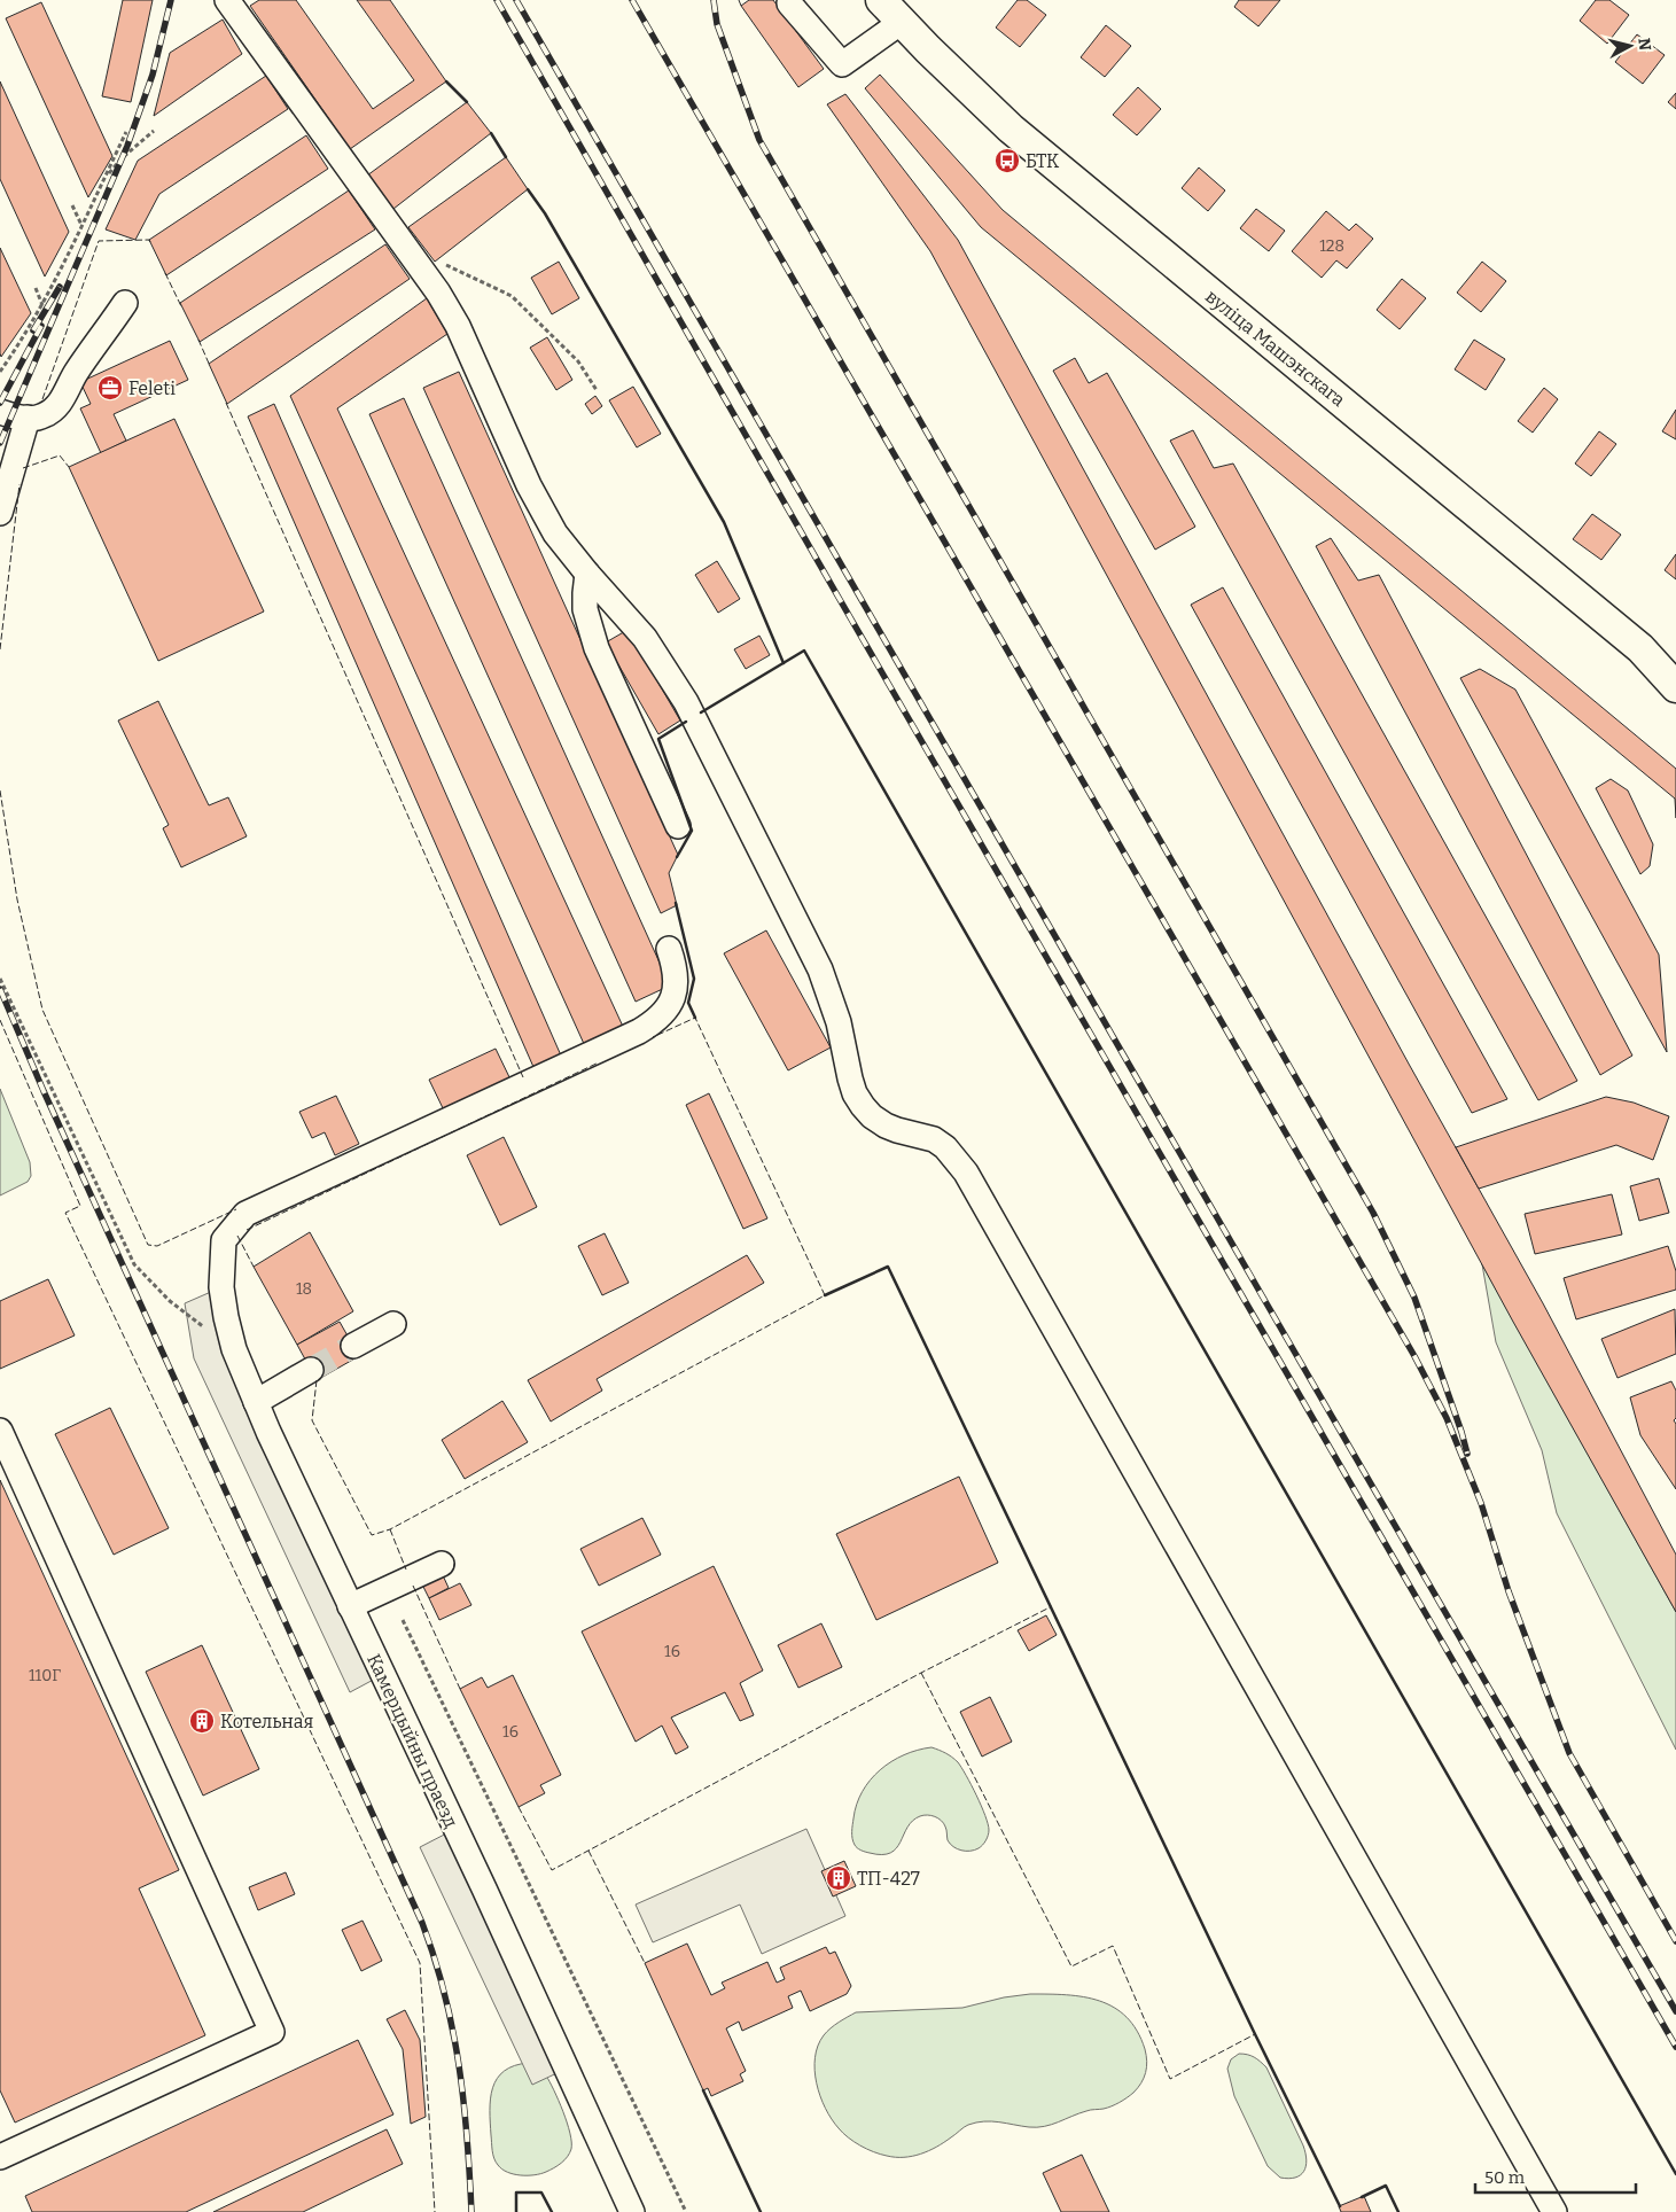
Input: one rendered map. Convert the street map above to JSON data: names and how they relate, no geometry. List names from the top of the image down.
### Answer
{
  "streets": {
    "main road": ["вуліца Машэнскага"],
    "street": ["Камерцыйны праезд"]
  },
  "places": {
    "bus stop": ["БТК"],
    "office": ["Feleti"],
    "building": ["Котельная", "ТП-427"]
  },
  "house_numbers": [
    "128",
    "18",
    "16",
    "110Г",
    "16"
  ],
  "scale_bar": "50 m",
  "north": "right"
}
